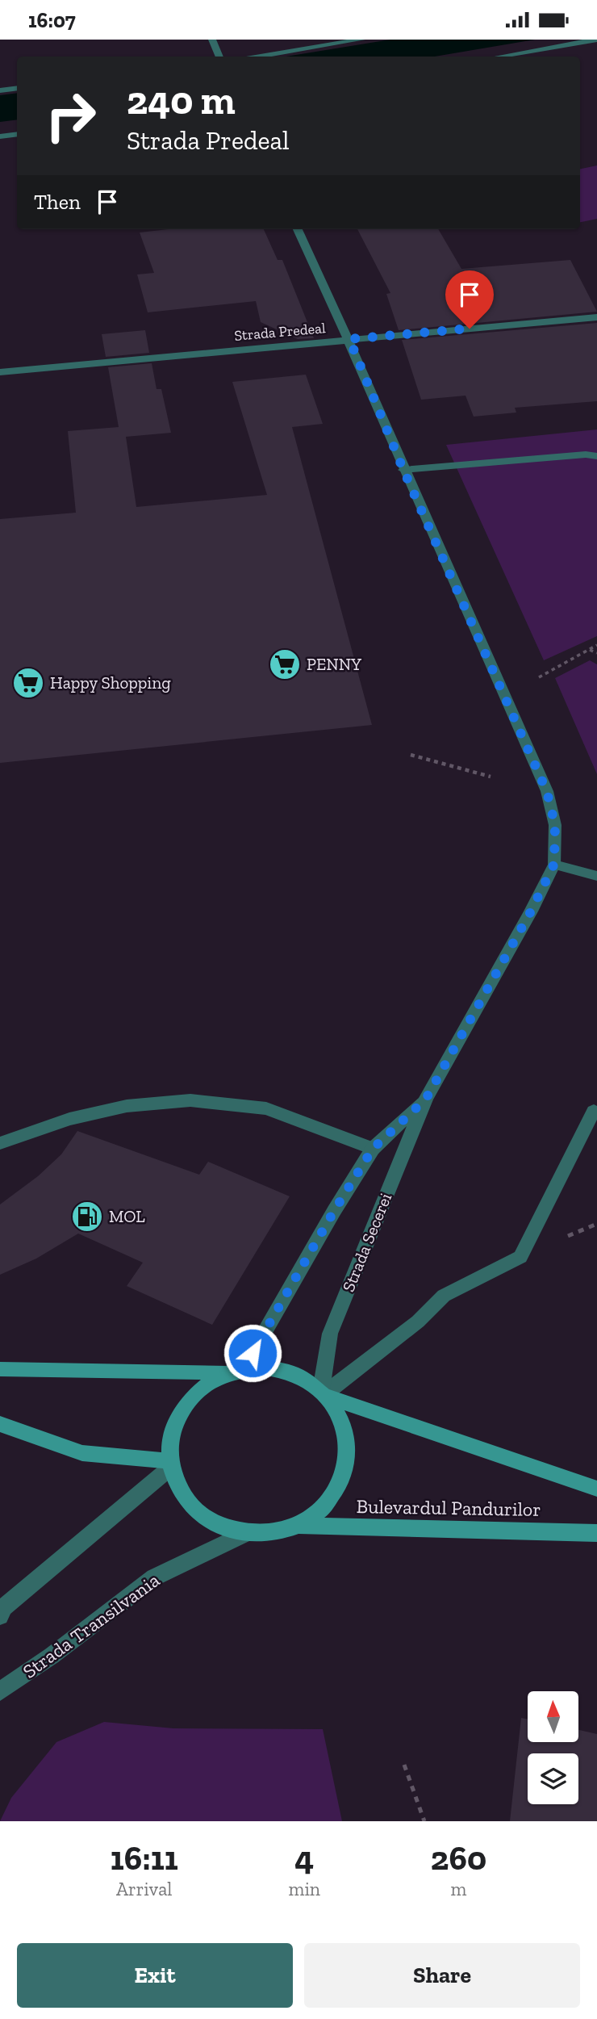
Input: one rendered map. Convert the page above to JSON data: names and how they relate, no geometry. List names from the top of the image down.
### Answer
{
  "streets": {
    "main road": ["Bulevardul Pandurilor"],
    "street": ["Strada Predeal", "Strada Secerei", "Strada Transilvania"]
  },
  "crossings": [
    ["Strada Predeal", "Strada Secerei"],
    ["Strada Secerei", "Bulevardul Pandurilor"],
    ["Strada Secerei", "Strada Transilvania"],
    ["Bulevardul Pandurilor", "Strada Transilvania"]
  ],
  "places": {
    "supermarket": ["PENNY", "Happy Shopping"],
    "fuel station": ["MOL"]
  },
  "north": "top",
  "page": {
    "status": "16:07",
    "turn": ["240 m", "Strada Predeal"],
    "then": "Then",
    "eta": [
      "16:11",
      "Arrival",
      "4",
      "min",
      "260",
      "m"
    ],
    "buttons": ["Exit", "Share"]
  }
}
